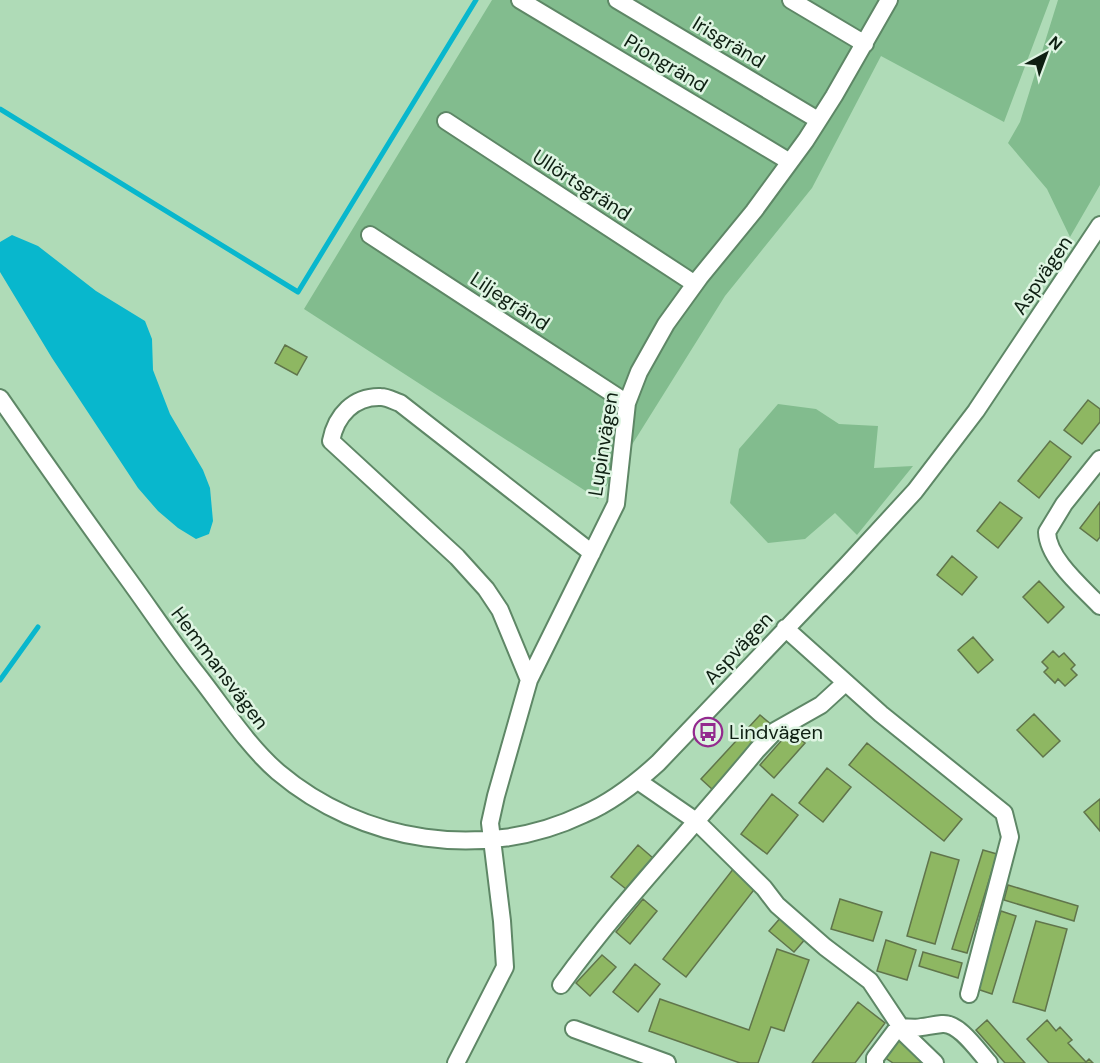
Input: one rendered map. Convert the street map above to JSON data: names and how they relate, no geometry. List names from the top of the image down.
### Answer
{
  "streets": {
    "street": [
      "Irisgränd",
      "Piongränd",
      "Ullörtsgränd",
      "Aspvägen",
      "Liljegränd",
      "Lupinvägen",
      "Hemmansvägen"
    ]
  },
  "crossings": [
    ["Irisgränd", "Lupinvägen"],
    ["Piongränd", "Lupinvägen"],
    ["Ullörtsgränd", "Lupinvägen"],
    ["Aspvägen", "Lupinvägen"],
    ["Aspvägen", "Hemmansvägen"],
    ["Liljegränd", "Lupinvägen"],
    ["Lupinvägen", "Hemmansvägen"]
  ],
  "places": {
    "bus stop": ["Lindvägen"]
  },
  "north": "top right"
}
